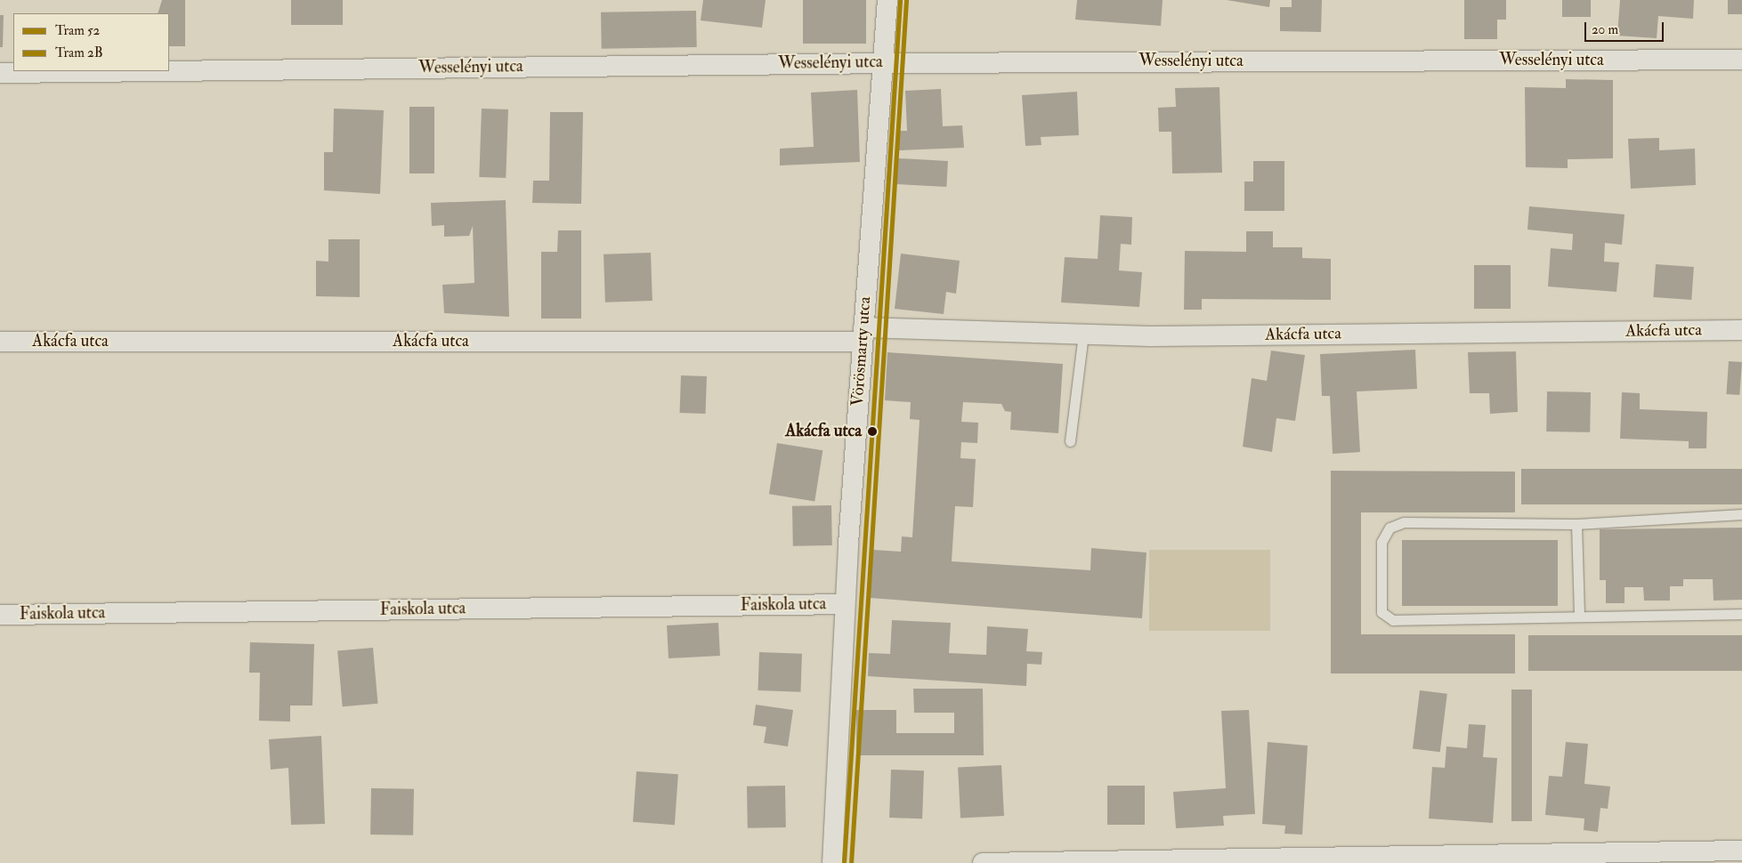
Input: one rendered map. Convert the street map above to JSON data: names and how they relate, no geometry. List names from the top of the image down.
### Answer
{
  "streets": {
    "street": [
      "Wesselényi utca",
      "Akácfa utca",
      "Vörösmarty utca",
      "Faiskola utca"
    ]
  },
  "crossings": [
    ["Wesselényi utca", "Vörösmarty utca"],
    ["Akácfa utca", "Vörösmarty utca"],
    ["Vörösmarty utca", "Faiskola utca"]
  ],
  "places": ["Akácfa utca"],
  "lines": ["tram line 52", "tram line 2B"],
  "legend": ["Tram 52", "Tram 2B"],
  "scale_bar": "20 m"
}
